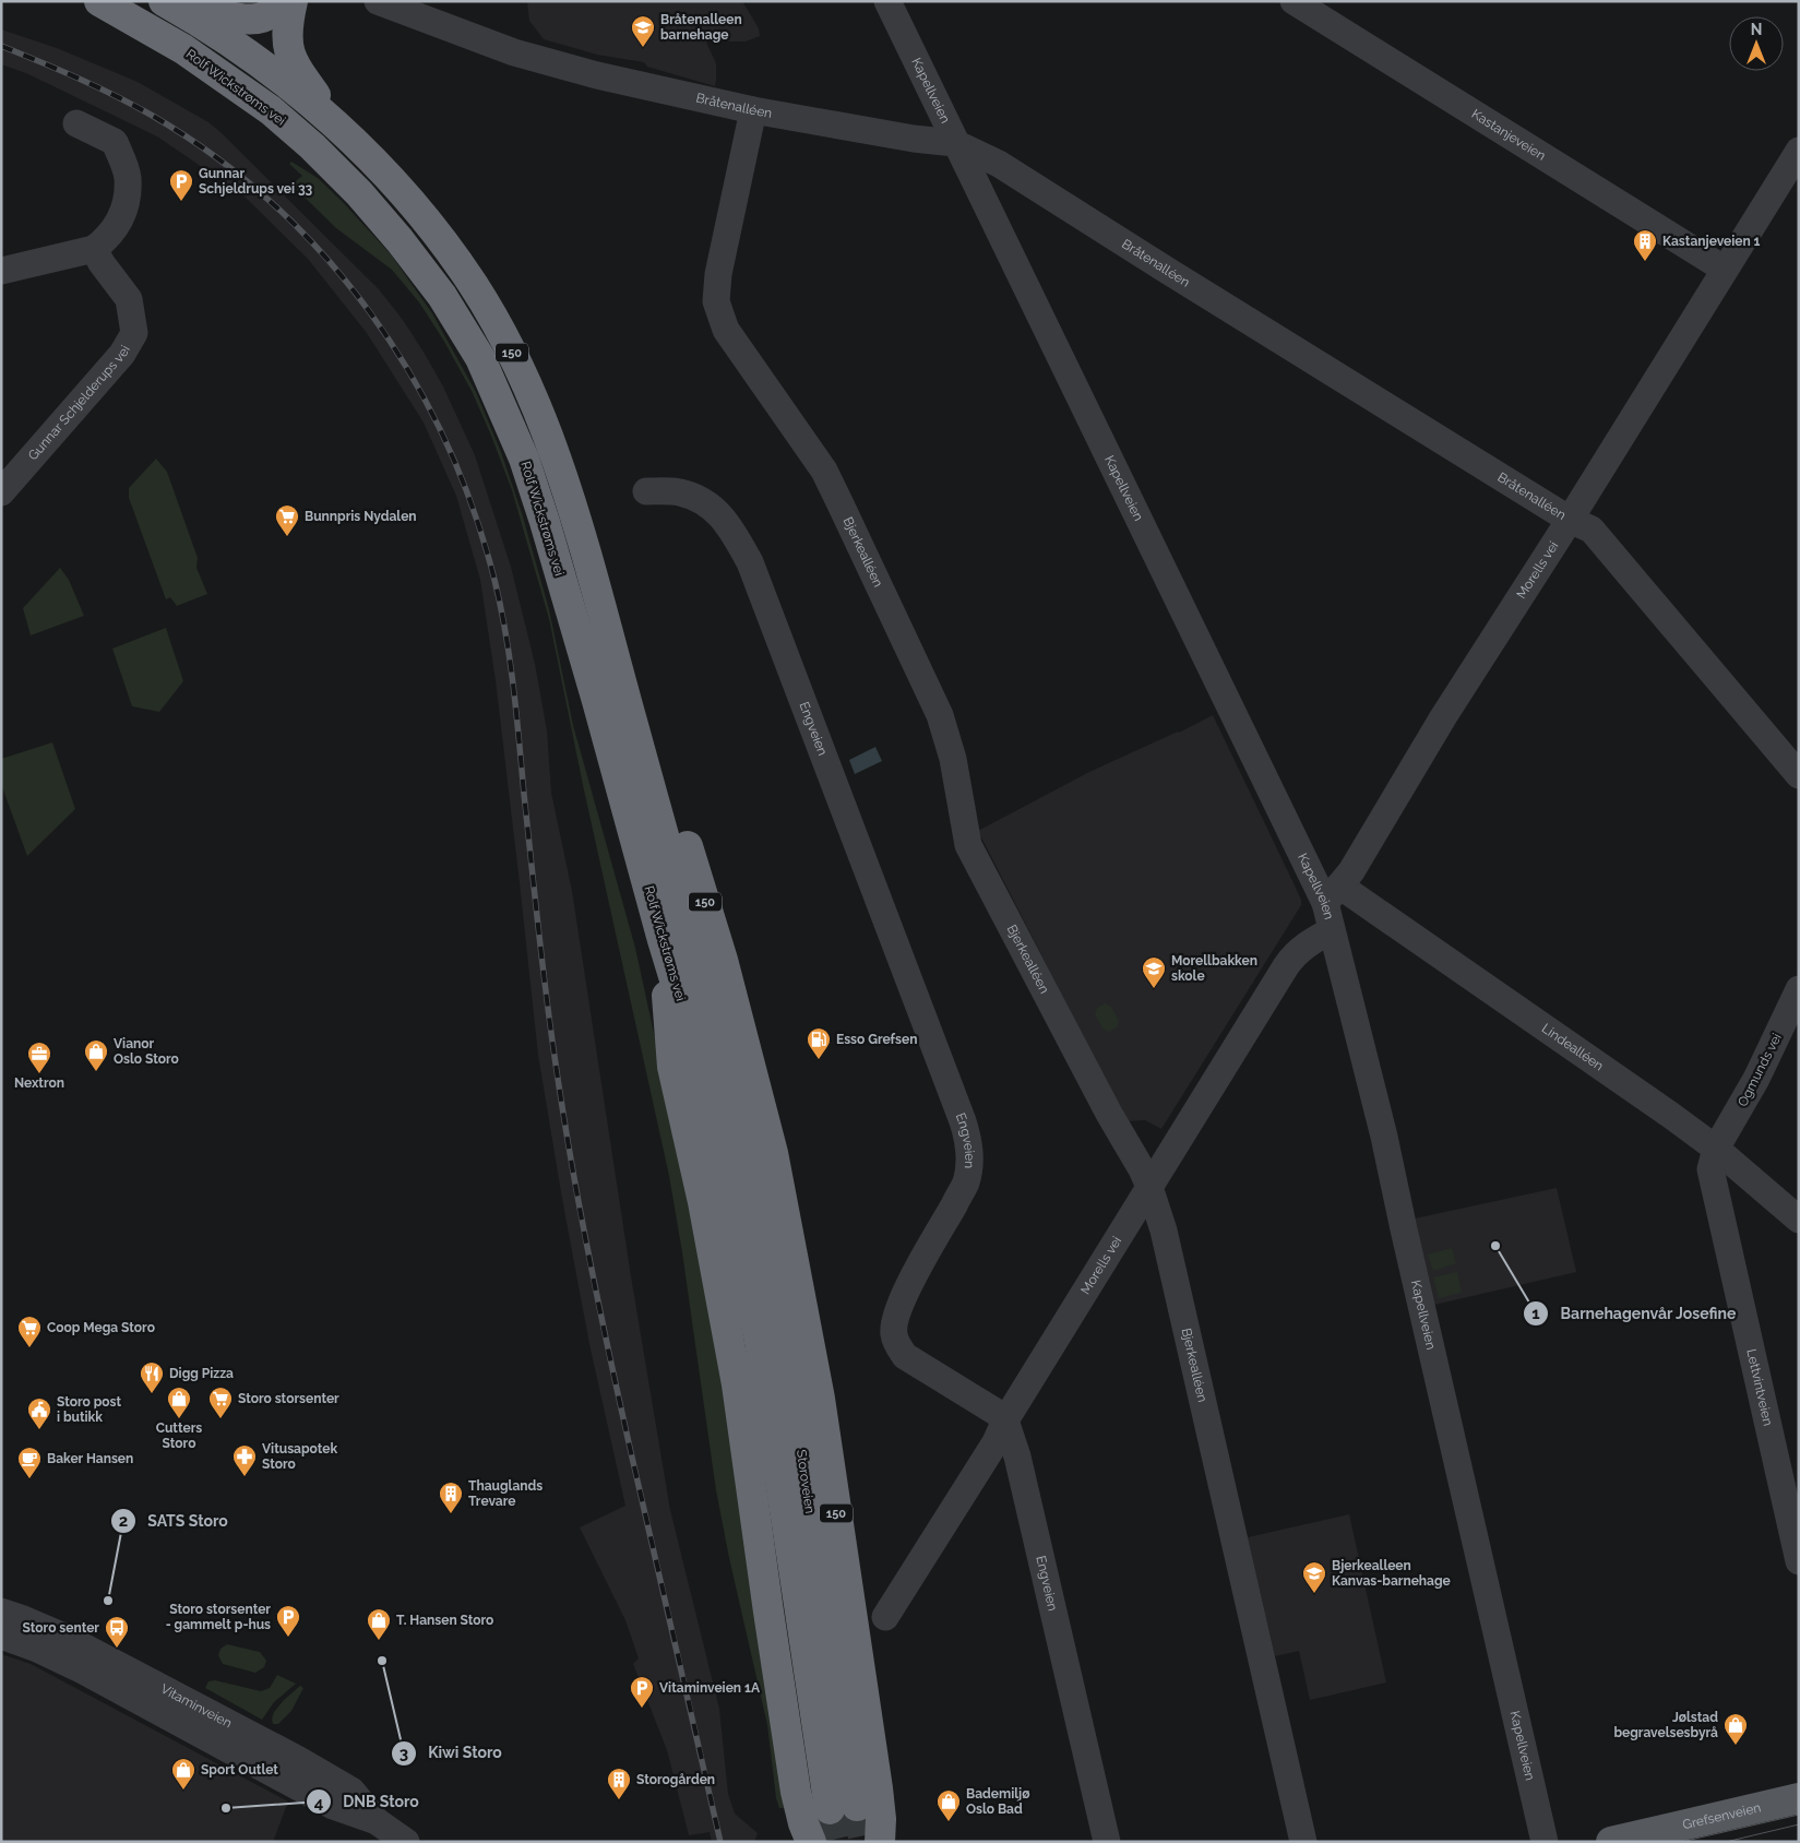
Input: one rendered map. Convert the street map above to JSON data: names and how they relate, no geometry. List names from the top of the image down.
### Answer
{
  "streets": {
    "highway": ["Rolf Wickstrøms vei", "150", "Storoveien"],
    "main road": ["Grefsenveien"],
    "street": [
      "Kapellveien",
      "Bråtenalléen",
      "Kastanjeveien",
      "Gunnar Schjelderups vei",
      "Bjerkealléen",
      "Morells vei",
      "Engveien",
      "Lindealléen",
      "Ogmunds vei",
      "Lettvintveien",
      "Vitaminveien"
    ]
  },
  "crossings": [
    ["Rolf Wickstrøms vei", "150"],
    ["Rolf Wickstrøms vei", "Storoveien"],
    ["Kapellveien", "Bråtenalléen"],
    ["Kapellveien", "Morells vei"],
    ["Kapellveien", "Lindealléen"],
    ["Bråtenalléen", "Bjerkealléen"],
    ["Bråtenalléen", "Morells vei"],
    ["Kastanjeveien", "Morells vei"],
    ["Bjerkealléen", "Morells vei"],
    ["Morells vei", "Engveien"],
    ["Morells vei", "Lindealléen"],
    ["Lindealléen", "Ogmunds vei"],
    ["Lindealléen", "Lettvintveien"],
    ["Ogmunds vei", "Lettvintveien"]
  ],
  "places": {
    "school or university": ["Bråtenalleen barnehage", "Morellbakken skole", "Bjerkealleen Kanvas-barnehage"],
    "parking": ["Gunnar Schjeldrups vei 33", "Storo storsenter - gammelt p-hus", "Vitaminveien 1A"],
    "building": ["Kastanjeveien 1", "Thauglands Trevare", "Storogården"],
    "supermarket": ["Bunnpris Nydalen", "Coop Mega Storo", "Storo storsenter"],
    "fuel station": ["Esso Grefsen"],
    "shop": [
      "Vianor Oslo Storo",
      "Cutters Storo",
      "T. Hansen Storo",
      "Jølstad begravelsesbyrå",
      "Sport Outlet",
      "Bademiljø Oslo Bad"
    ],
    "office": ["Nextron"],
    "other": [
      "Barnehagenvår Josefine",
      "SATS Storo",
      "Kiwi Storo",
      "DNB Storo"
    ],
    "restaurant": ["Digg Pizza"],
    "public building": ["Storo post i butikk"],
    "pharmacy": ["Vitusapotek Storo"],
    "cafe": ["Baker Hansen"],
    "bus stop": ["Storo senter"]
  },
  "north": "top"
}
